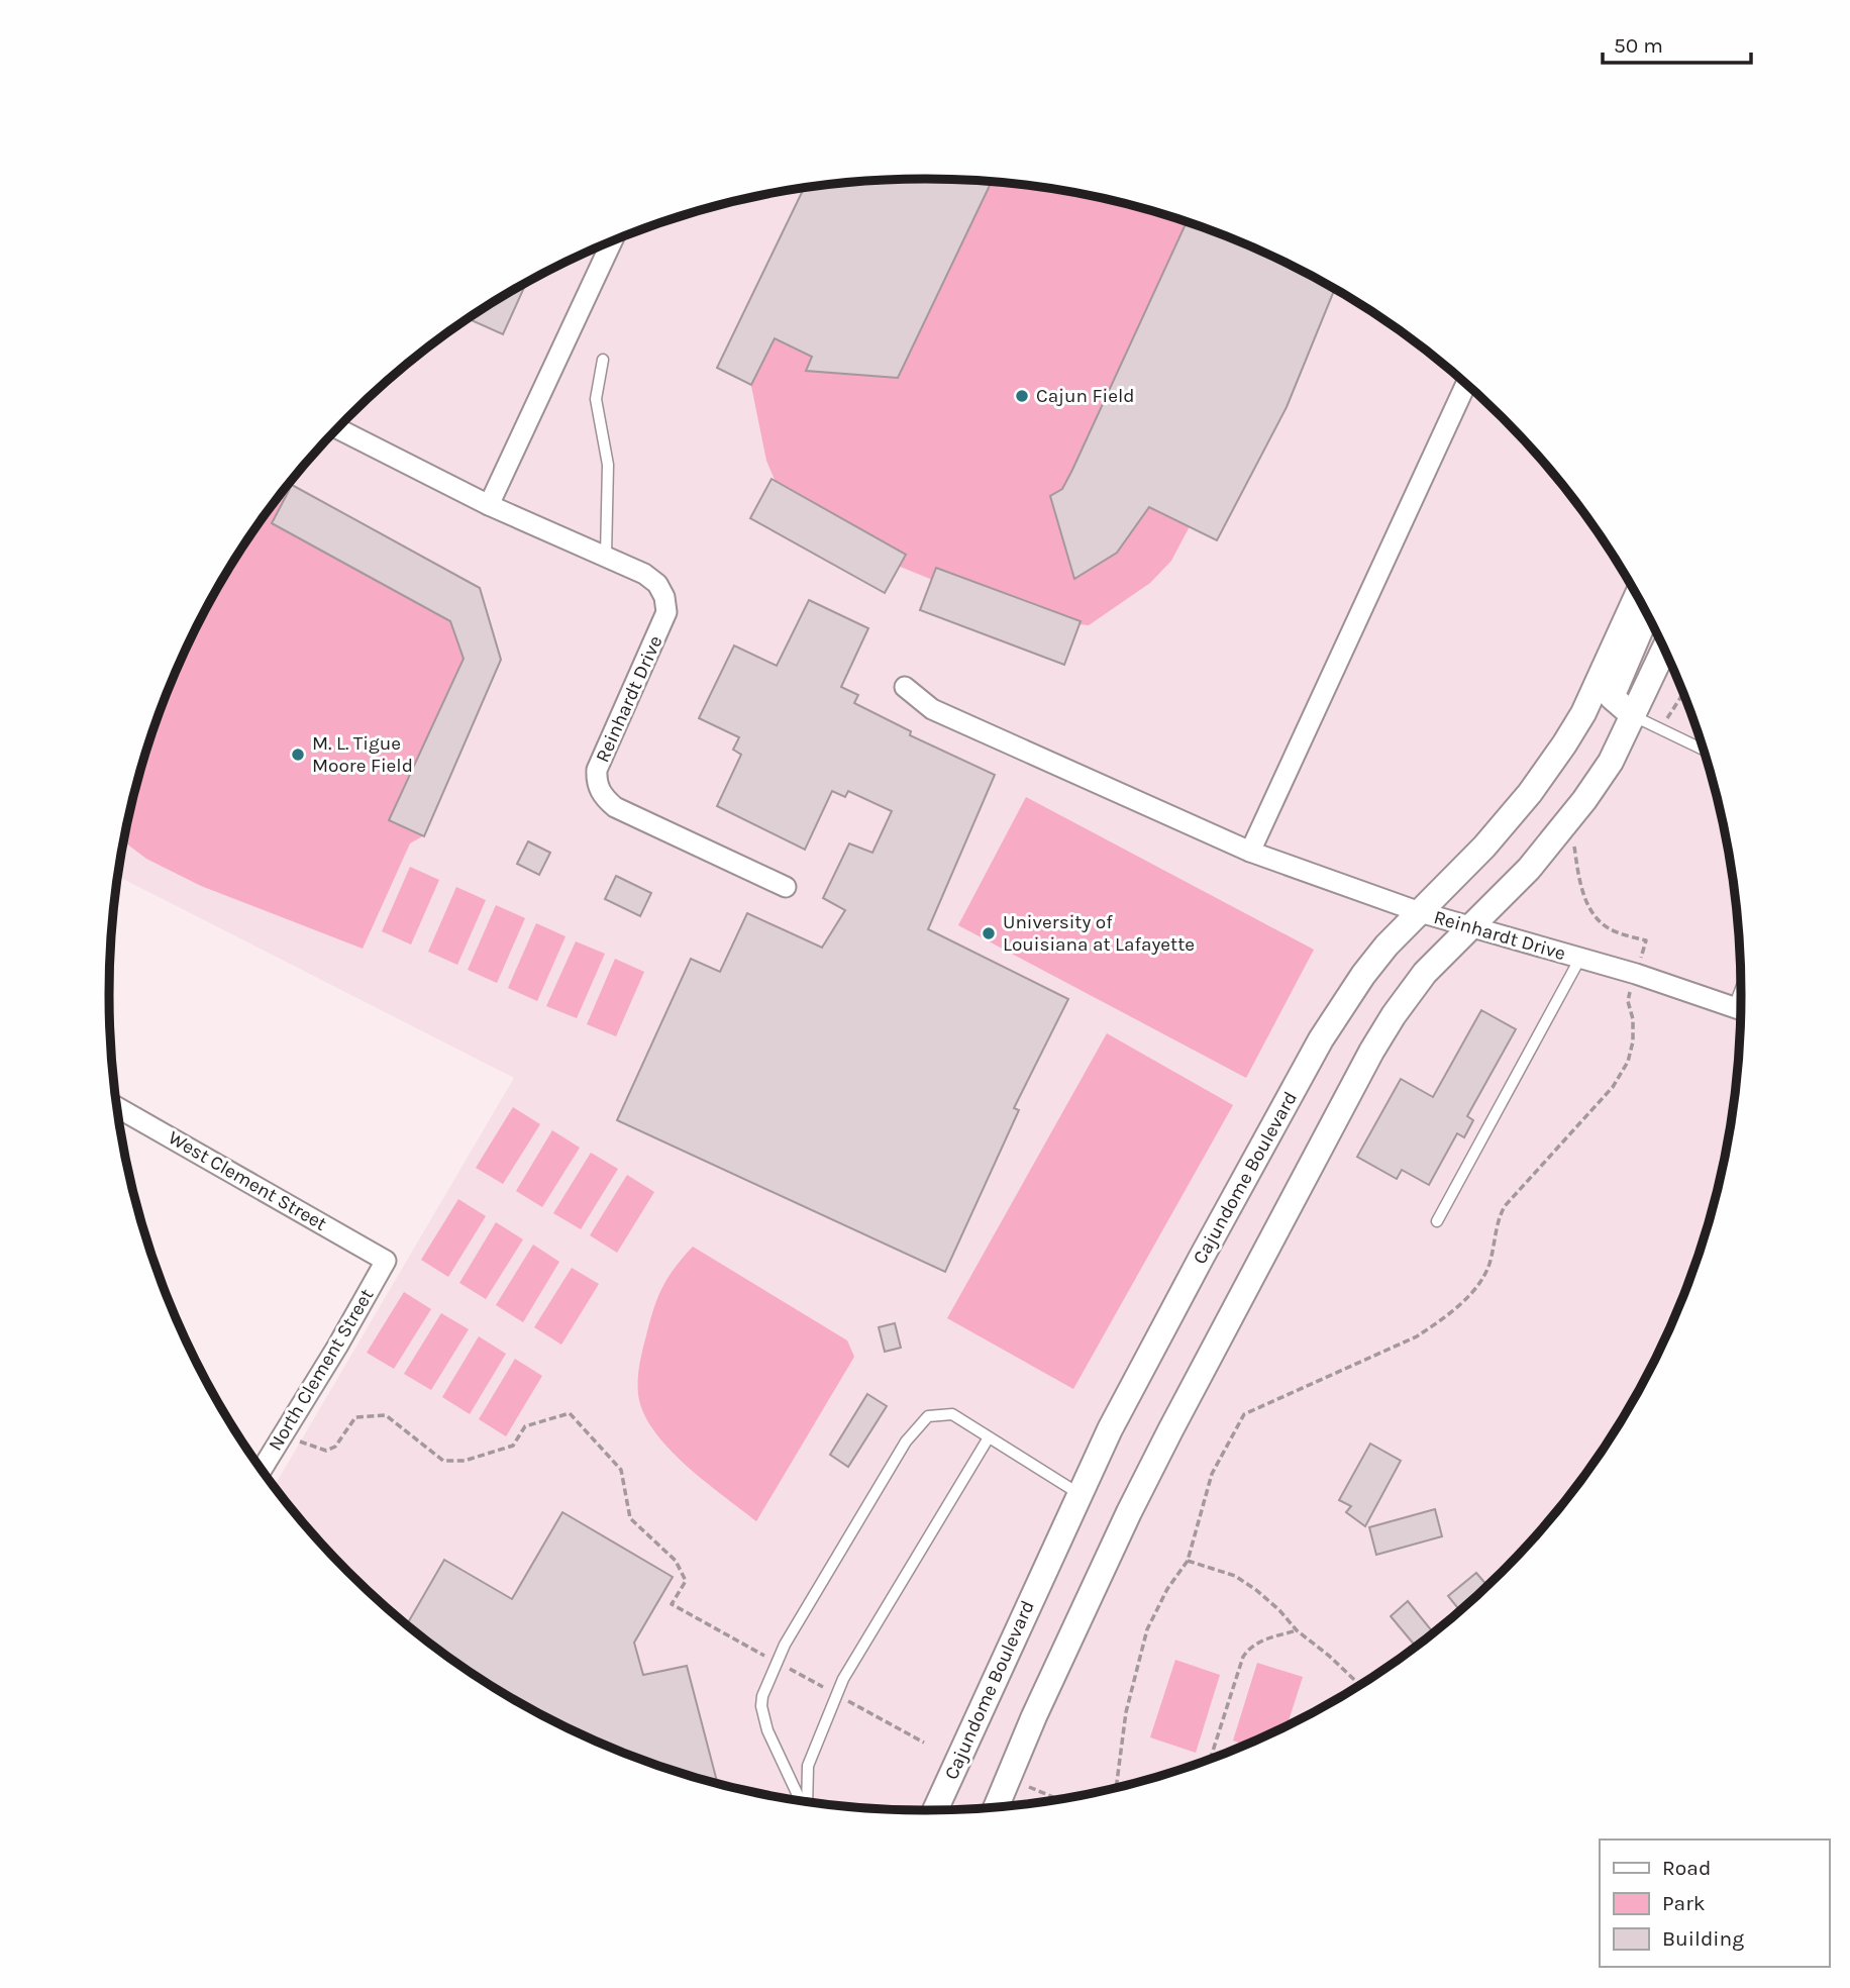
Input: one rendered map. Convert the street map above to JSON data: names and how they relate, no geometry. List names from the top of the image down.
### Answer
{
  "streets": {
    "street": [
      "Reinhardt Drive",
      "Cajundome Boulevard",
      "West Clement Street",
      "North Clement Street"
    ]
  },
  "crossings": [
    ["Reinhardt Drive", "Cajundome Boulevard"],
    ["West Clement Street", "North Clement Street"]
  ],
  "places": ["Cajun Field", "M. L. Tigue Moore Field", "University of Louisiana at Lafayette"],
  "legend": ["Road", "Park", "Building"],
  "scale_bar": "50 m"
}
